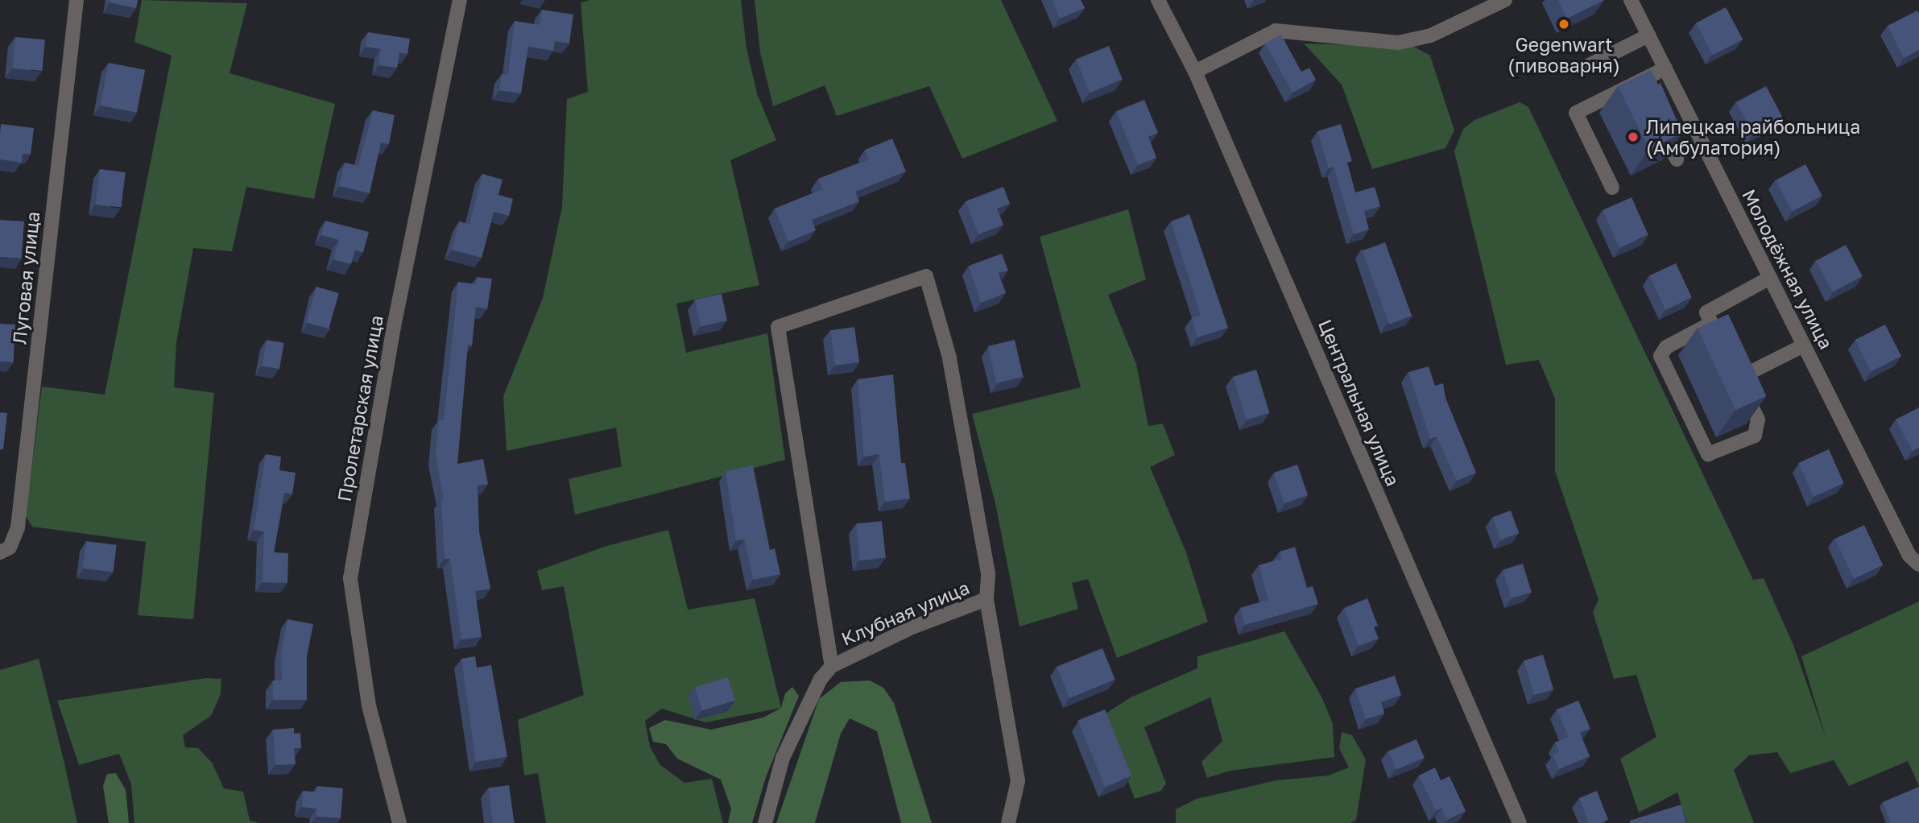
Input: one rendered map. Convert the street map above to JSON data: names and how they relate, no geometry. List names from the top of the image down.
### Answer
{
  "streets": {
    "street": [
      "Молодёжная улица",
      "Луговая улица",
      "Центральная улица",
      "Пролетарская улица",
      "Клубная улица"
    ]
  },
  "places": ["Gegenwart (пивоварня)", "Липецкая райбольница (Амбулатория)"]
}
